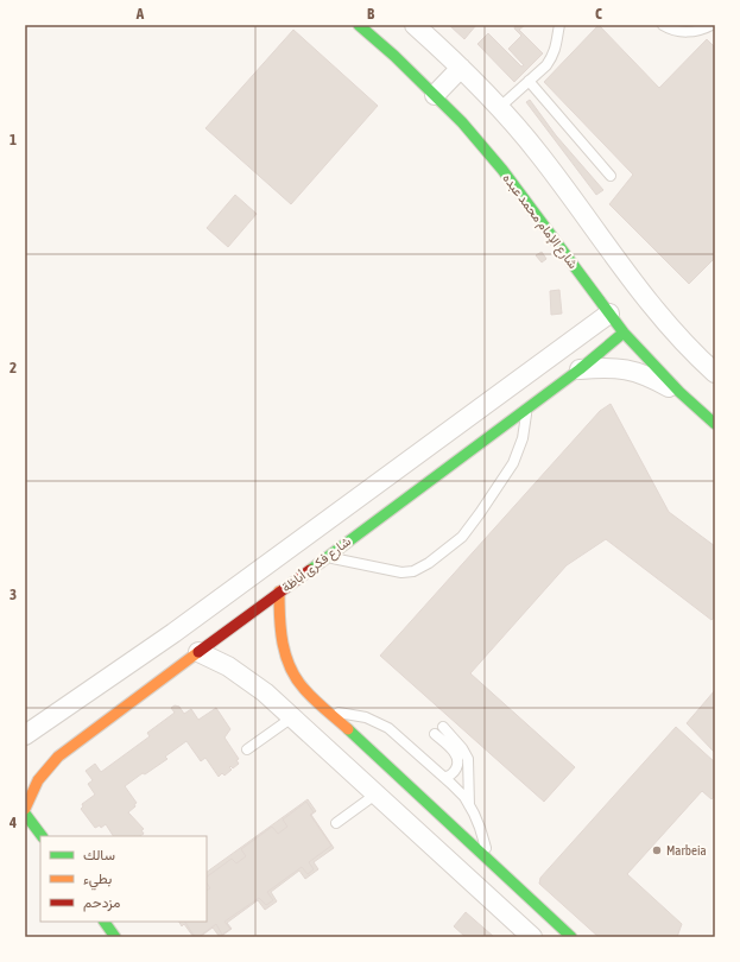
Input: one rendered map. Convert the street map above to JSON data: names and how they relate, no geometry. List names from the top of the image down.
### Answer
{
  "streets": {
    "street": ["شارع الإمام محمد عبده", "شارع فكرى أباظة"]
  },
  "crossings": [
    ["شارع الإمام محمد عبده", "شارع فكرى أباظة"]
  ],
  "places": ["Marbeia"],
  "legend": ["سالك", "بطيء", "مزدحم"],
  "grid": {
    "columns": ["A", "B", "C"],
    "rows": [
      "1",
      "2",
      "3",
      "4"
    ]
  }
}
